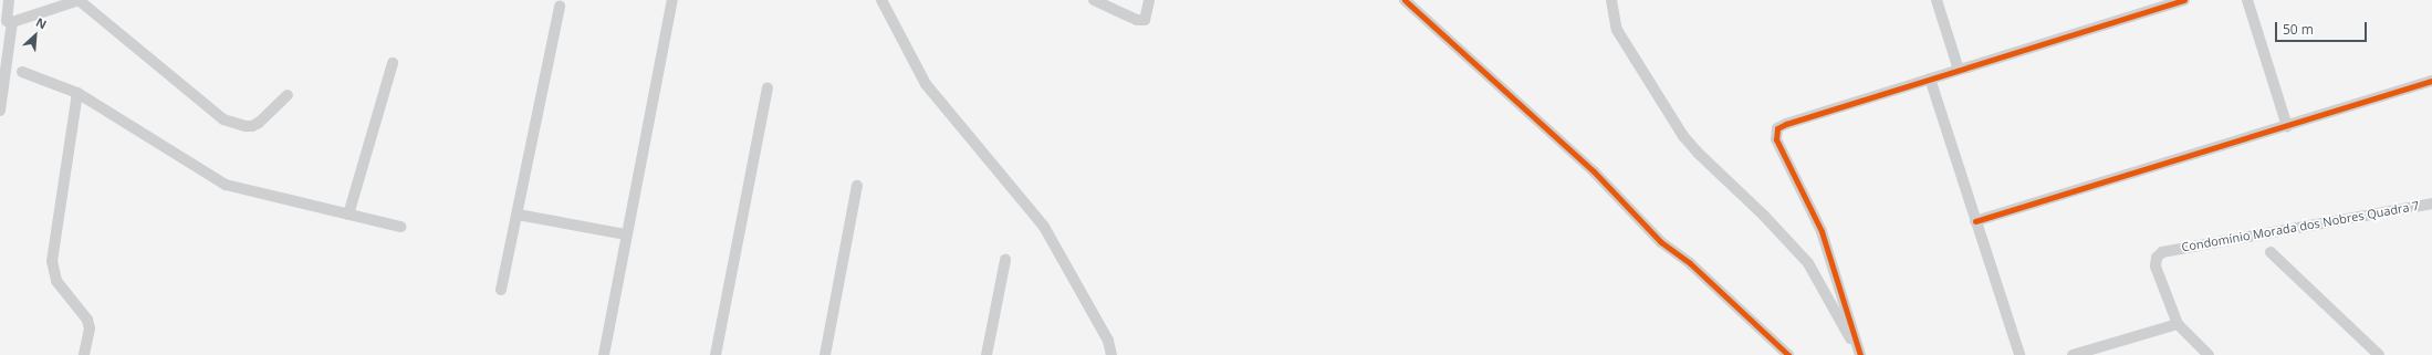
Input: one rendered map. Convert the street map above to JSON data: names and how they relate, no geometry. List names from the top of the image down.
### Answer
{
  "streets": {
    "street": ["Condomínio Morada dos Nobres Quadra 7"]
  },
  "scale_bar": "50 m",
  "north": "top right"
}
